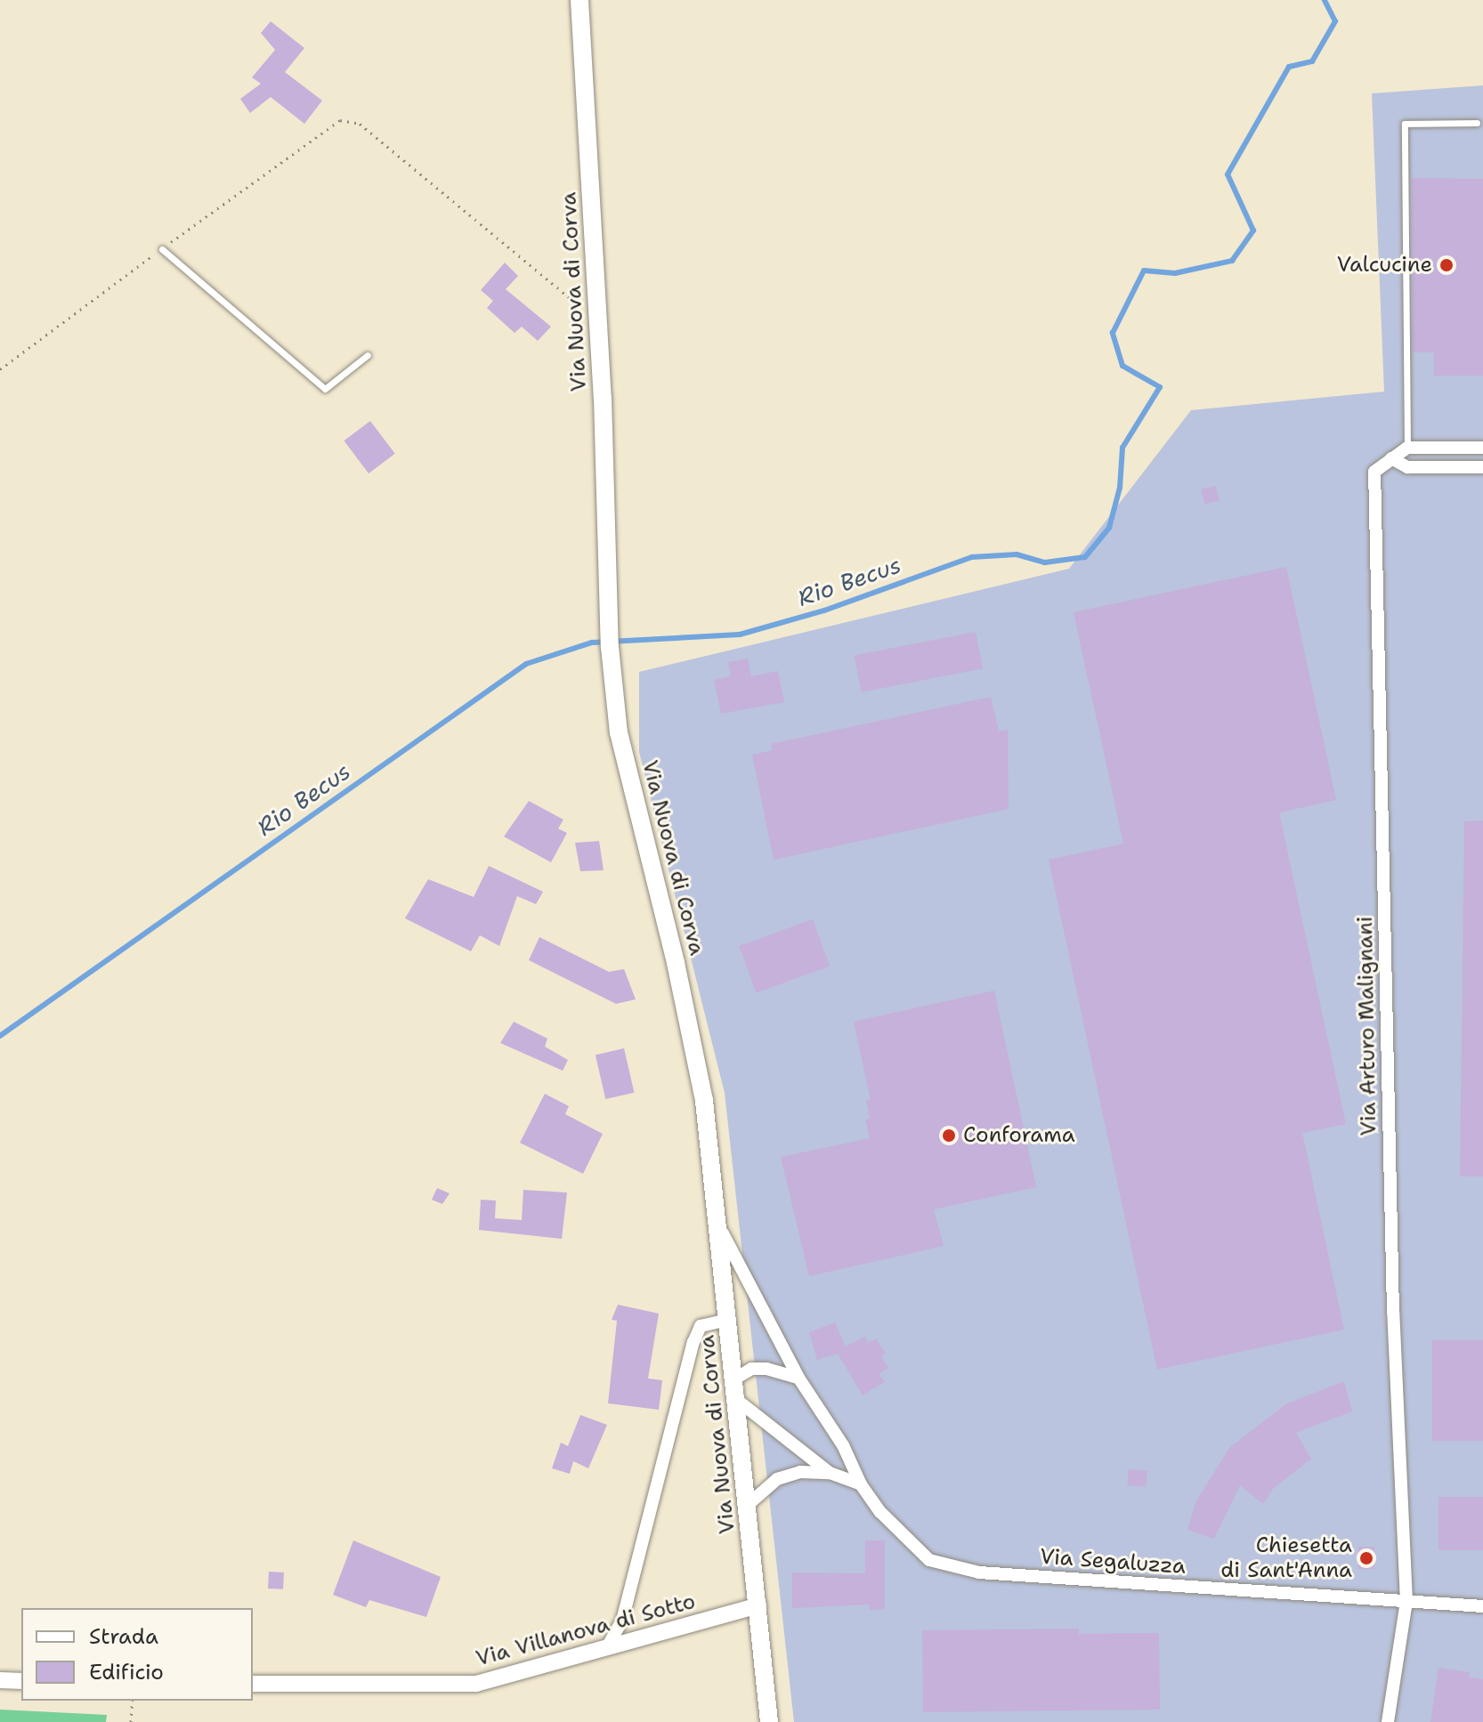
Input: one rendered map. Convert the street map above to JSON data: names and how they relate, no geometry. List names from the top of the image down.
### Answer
{
  "streets": {
    "main road": ["Via Nuova di Corva"],
    "street": ["Via Arturo Malignani", "Via Segaluzza", "Via Villanova di Sotto"]
  },
  "crossings": [
    ["Via Nuova di Corva", "Via Segaluzza"],
    ["Via Nuova di Corva", "Via Villanova di Sotto"],
    ["Via Arturo Malignani", "Via Segaluzza"]
  ],
  "water": ["Rio Becus"],
  "places": ["Valcucine", "Conforama", "Chiesetta di Sant'Anna"],
  "legend": ["Strada", "Edificio"]
}
